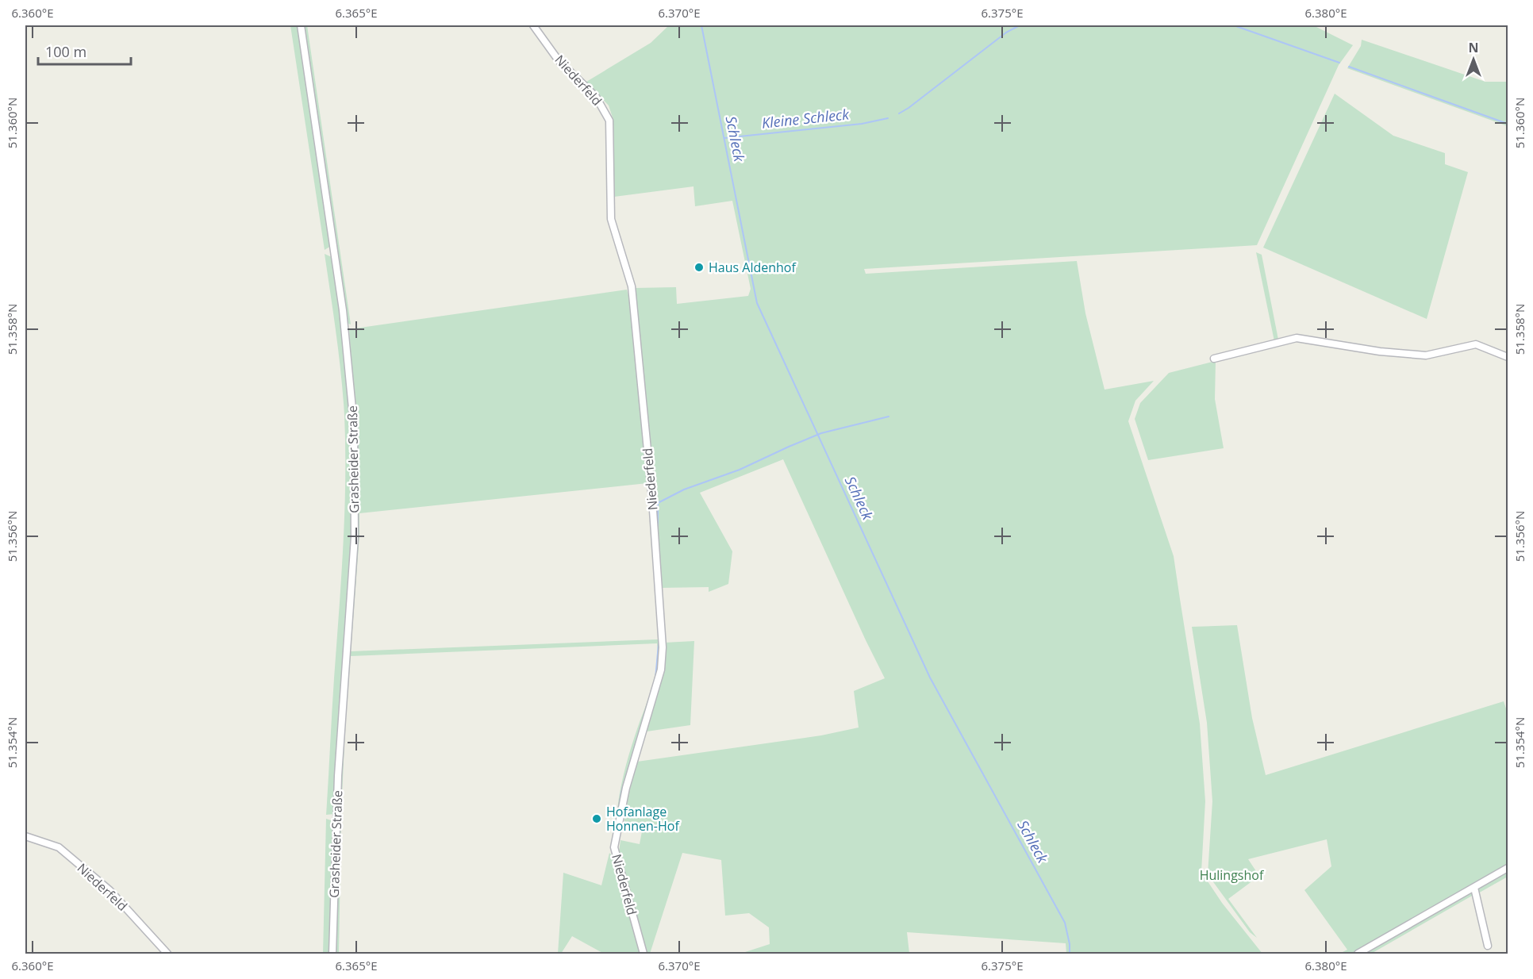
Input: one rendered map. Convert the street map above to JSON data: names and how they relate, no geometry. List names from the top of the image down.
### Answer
{
  "streets": {
    "street": ["Niederfeld", "Grasheider Straße"]
  },
  "water": ["Kleine Schleck", "Schleck"],
  "parks": ["Hulingshof"],
  "places": ["Haus Aldenhof", "Hofanlage Honnen-Hof"],
  "scale_bar": "100 m",
  "north": "top",
  "coordinates": [
    "6.360°E",
    "6.365°E",
    "6.370°E",
    "6.375°E",
    "6.380°E",
    "51.360°N",
    "51.358°N",
    "51.356°N",
    "51.354°N"
  ]
}
